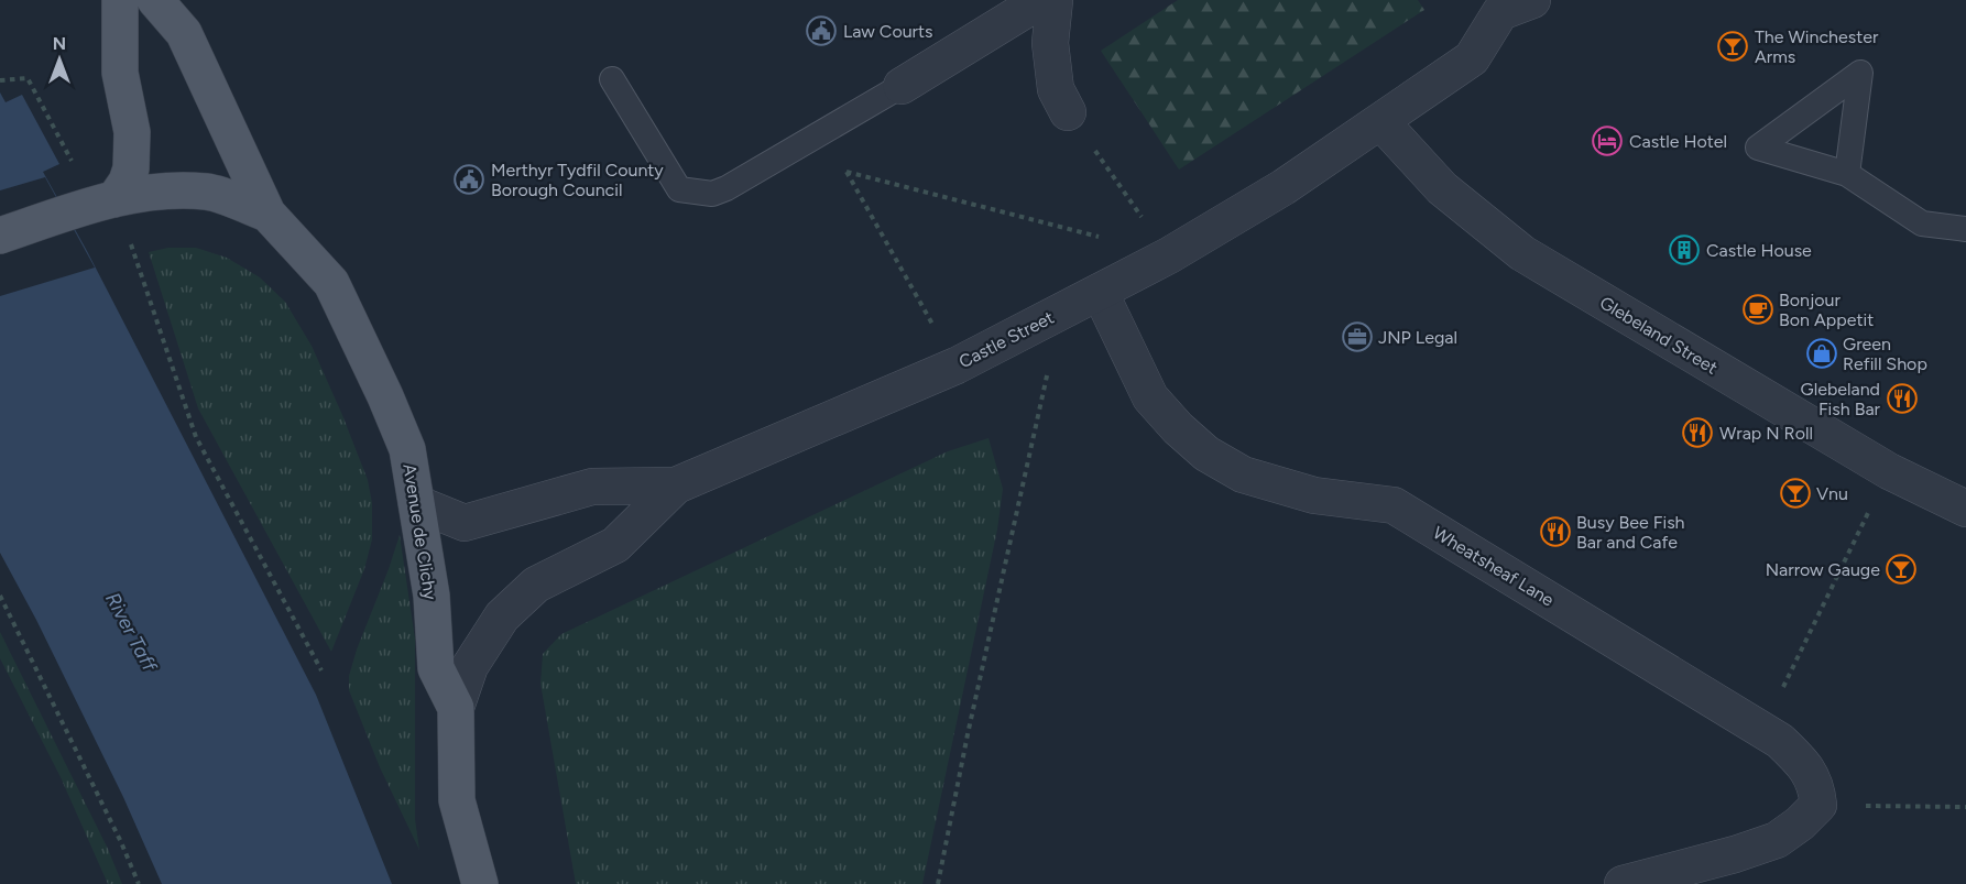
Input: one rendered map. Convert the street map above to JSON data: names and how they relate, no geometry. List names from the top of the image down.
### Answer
{
  "streets": {
    "main road": ["Avenue de Clichy"],
    "street": ["Glebeland Street", "Castle Street", "Wheatsheaf Lane"]
  },
  "crossings": [
    ["Glebeland Street", "Castle Street"],
    ["Castle Street", "Avenue de Clichy"],
    ["Castle Street", "Wheatsheaf Lane"]
  ],
  "water": ["River Taff"],
  "places": {
    "public building": ["Law Courts", "Merthyr Tydfil County Borough Council"],
    "bar": ["The Winchester Arms", "Vnu", "Narrow Gauge"],
    "hotel": ["Castle Hotel"],
    "building": ["Castle House"],
    "cafe": ["Bonjour Bon Appetit"],
    "office": ["JNP Legal"],
    "shop": ["Green Refill Shop"],
    "restaurant": ["Glebeland Fish Bar", "Wrap N Roll", "Busy Bee Fish Bar and Cafe"]
  },
  "north": "top"
}
